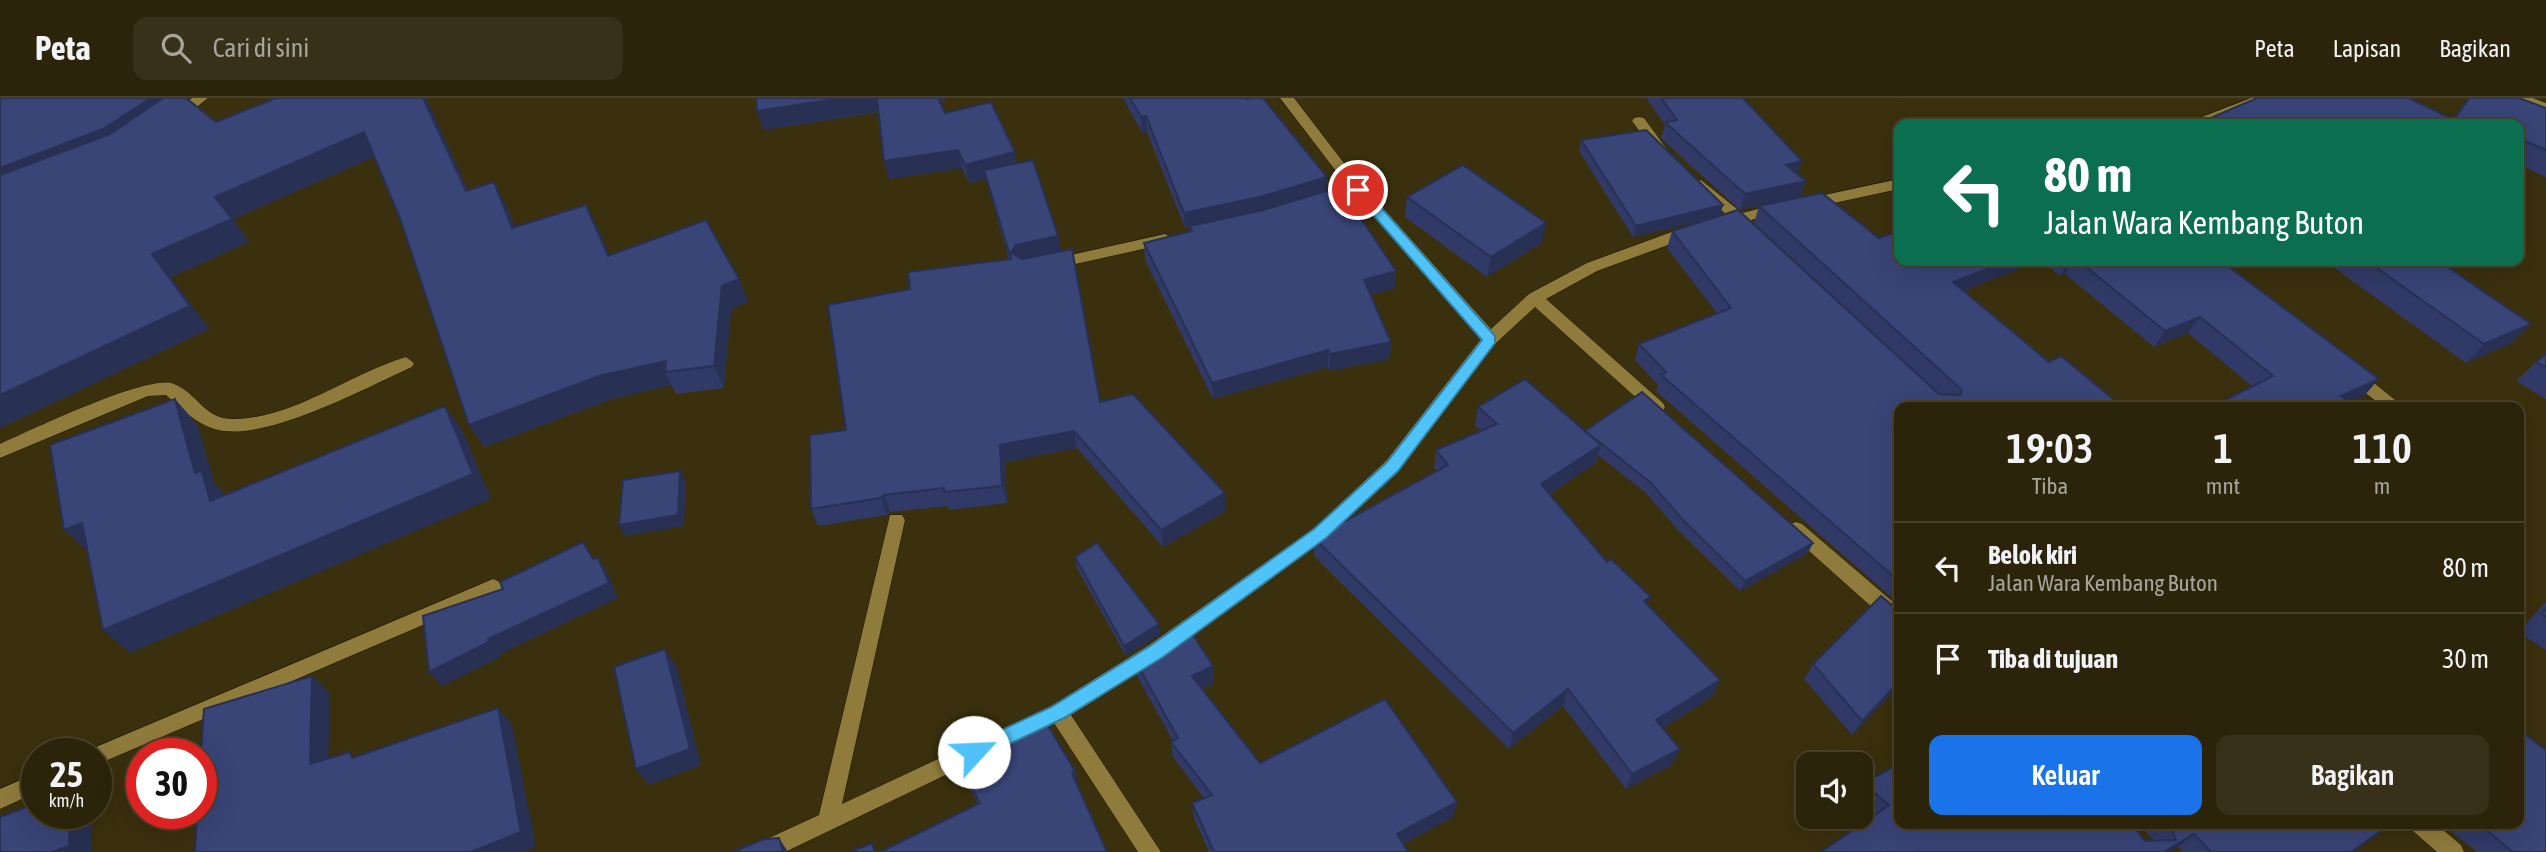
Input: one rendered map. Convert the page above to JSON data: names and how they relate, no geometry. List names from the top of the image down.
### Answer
{
  "page": {
    "header": "Peta",
    "search": "Cari di sini",
    "nav": ["Peta", "Lapisan", "Bagikan"],
    "turn": ["80 m", "Jalan Wara Kembang Buton"],
    "eta": [
      "19:03",
      "Tiba",
      "1",
      "mnt",
      "110",
      "m"
    ],
    "list": [
      {
        "name": "Belok kiri",
        "note": "Jalan Wara Kembang Buton",
        "value": "80 m"
      },
      {
        "name": "Tiba di tujuan",
        "value": "30 m"
      }
    ],
    "buttons": ["Keluar", "Bagikan"],
    "speed": "25 km/h",
    "limit": "30"
  }
}
